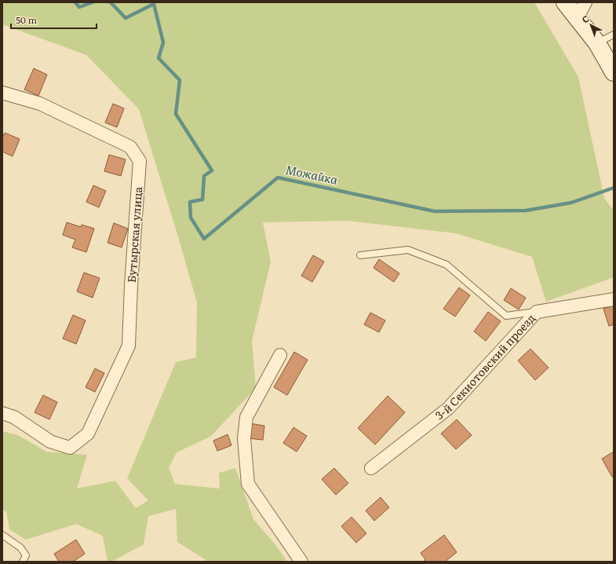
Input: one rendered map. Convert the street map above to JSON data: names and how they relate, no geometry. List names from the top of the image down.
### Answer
{
  "streets": {
    "street": ["Бутырская улица", "3-й Секиотовский проезд"]
  },
  "water": ["Можайка"],
  "scale_bar": "50 m",
  "north": "top left"
}
